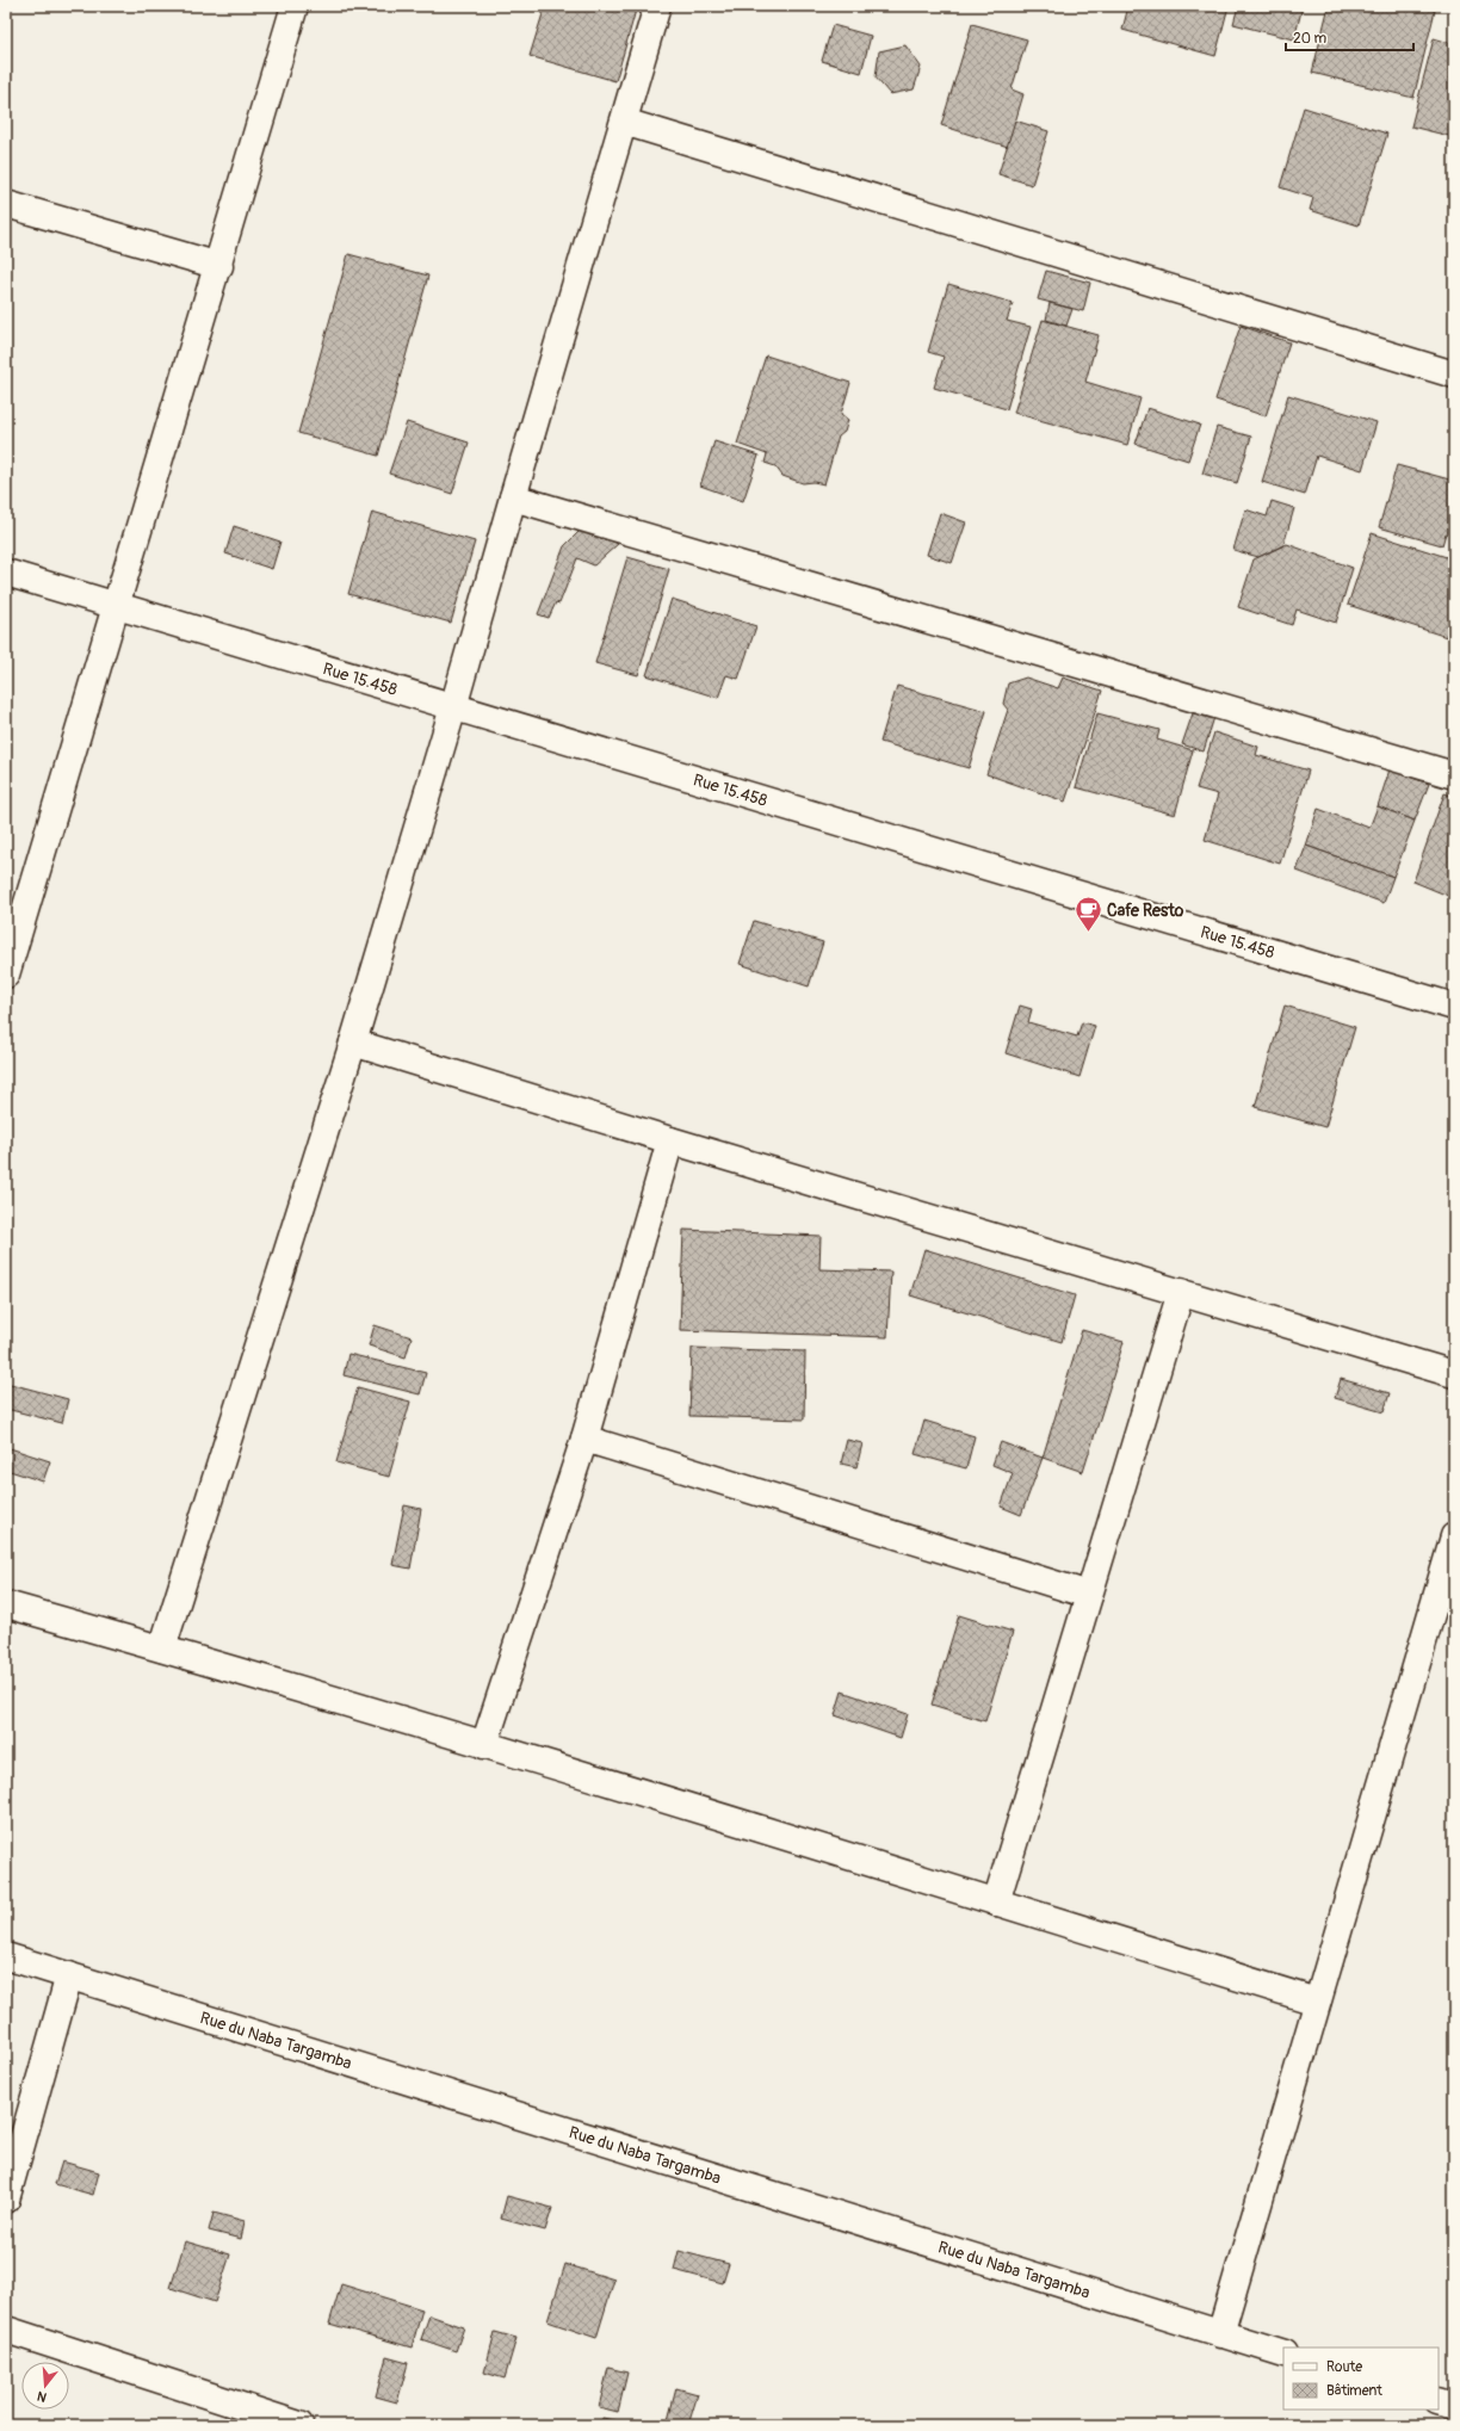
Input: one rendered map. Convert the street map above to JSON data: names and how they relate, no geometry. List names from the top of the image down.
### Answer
{
  "streets": {
    "street": ["Rue 15.458", "Rue du Naba Targamba"]
  },
  "places": {
    "cafe": ["Cafe Resto"]
  },
  "legend": ["Route", "Bâtiment"],
  "scale_bar": "20 m",
  "north": "bottom"
}
